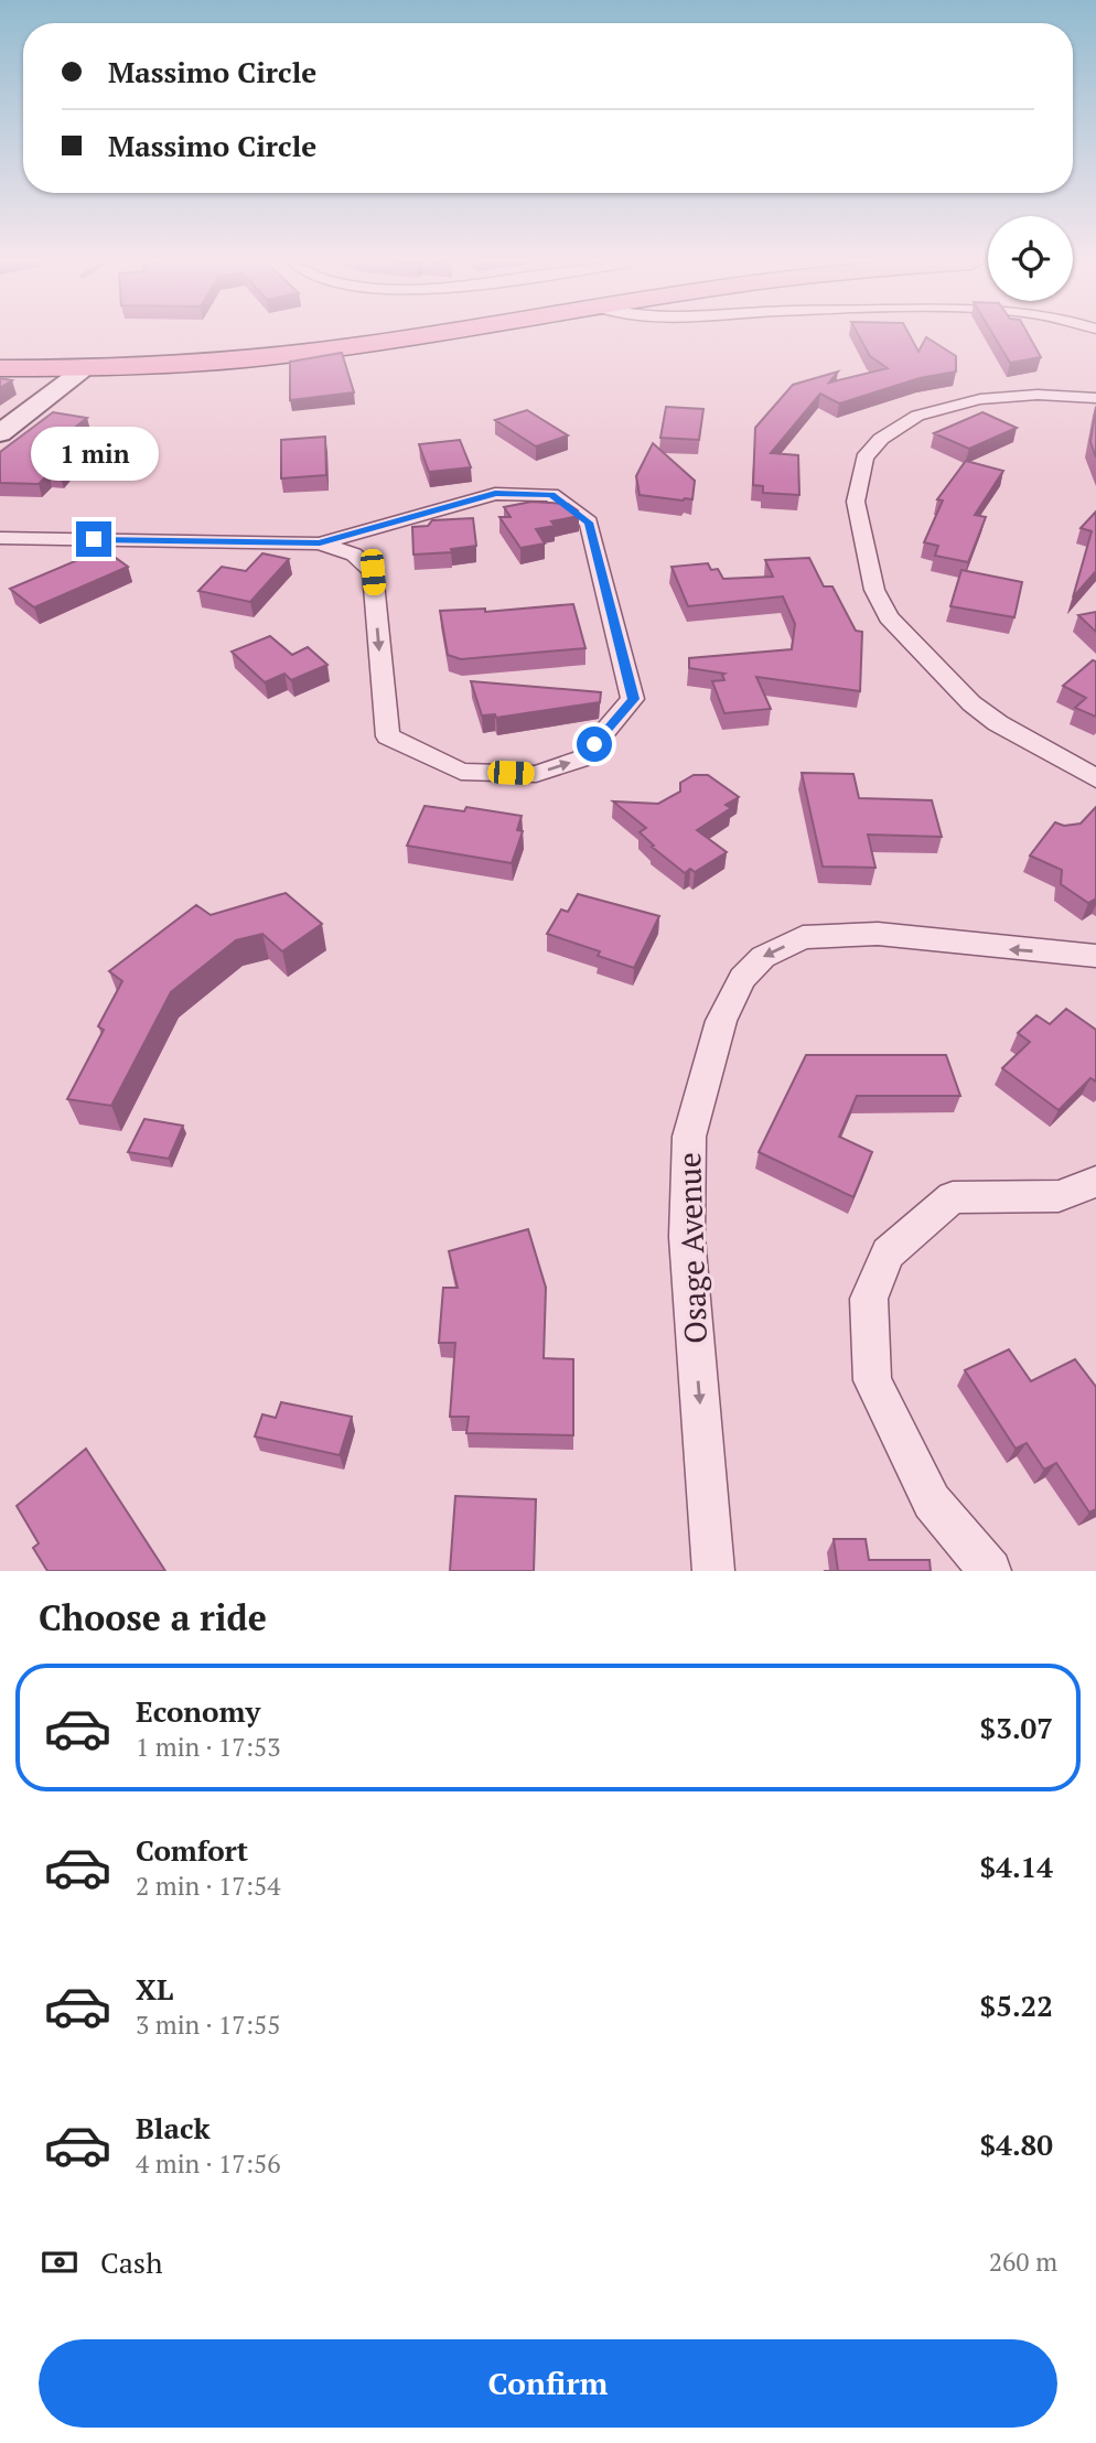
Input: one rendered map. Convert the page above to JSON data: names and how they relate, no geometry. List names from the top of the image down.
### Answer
{
  "streets": {
    "street": ["Osage Avenue"]
  },
  "page": {
    "banner": ["Massimo Circle", "Massimo Circle"],
    "bubble": "1 min",
    "heading": "Choose a ride",
    "list": [
      {
        "name": "Economy",
        "note": "1 min · 17:53",
        "value": "$3.07"
      },
      {
        "name": "Comfort",
        "note": "2 min · 17:54",
        "value": "$4.14"
      },
      {
        "name": "XL",
        "note": "3 min · 17:55",
        "value": "$5.22"
      },
      {
        "name": "Black",
        "note": "4 min · 17:56",
        "value": "$4.80"
      }
    ],
    "pay": ["Cash", "260 m"],
    "buttons": "Confirm"
  }
}
